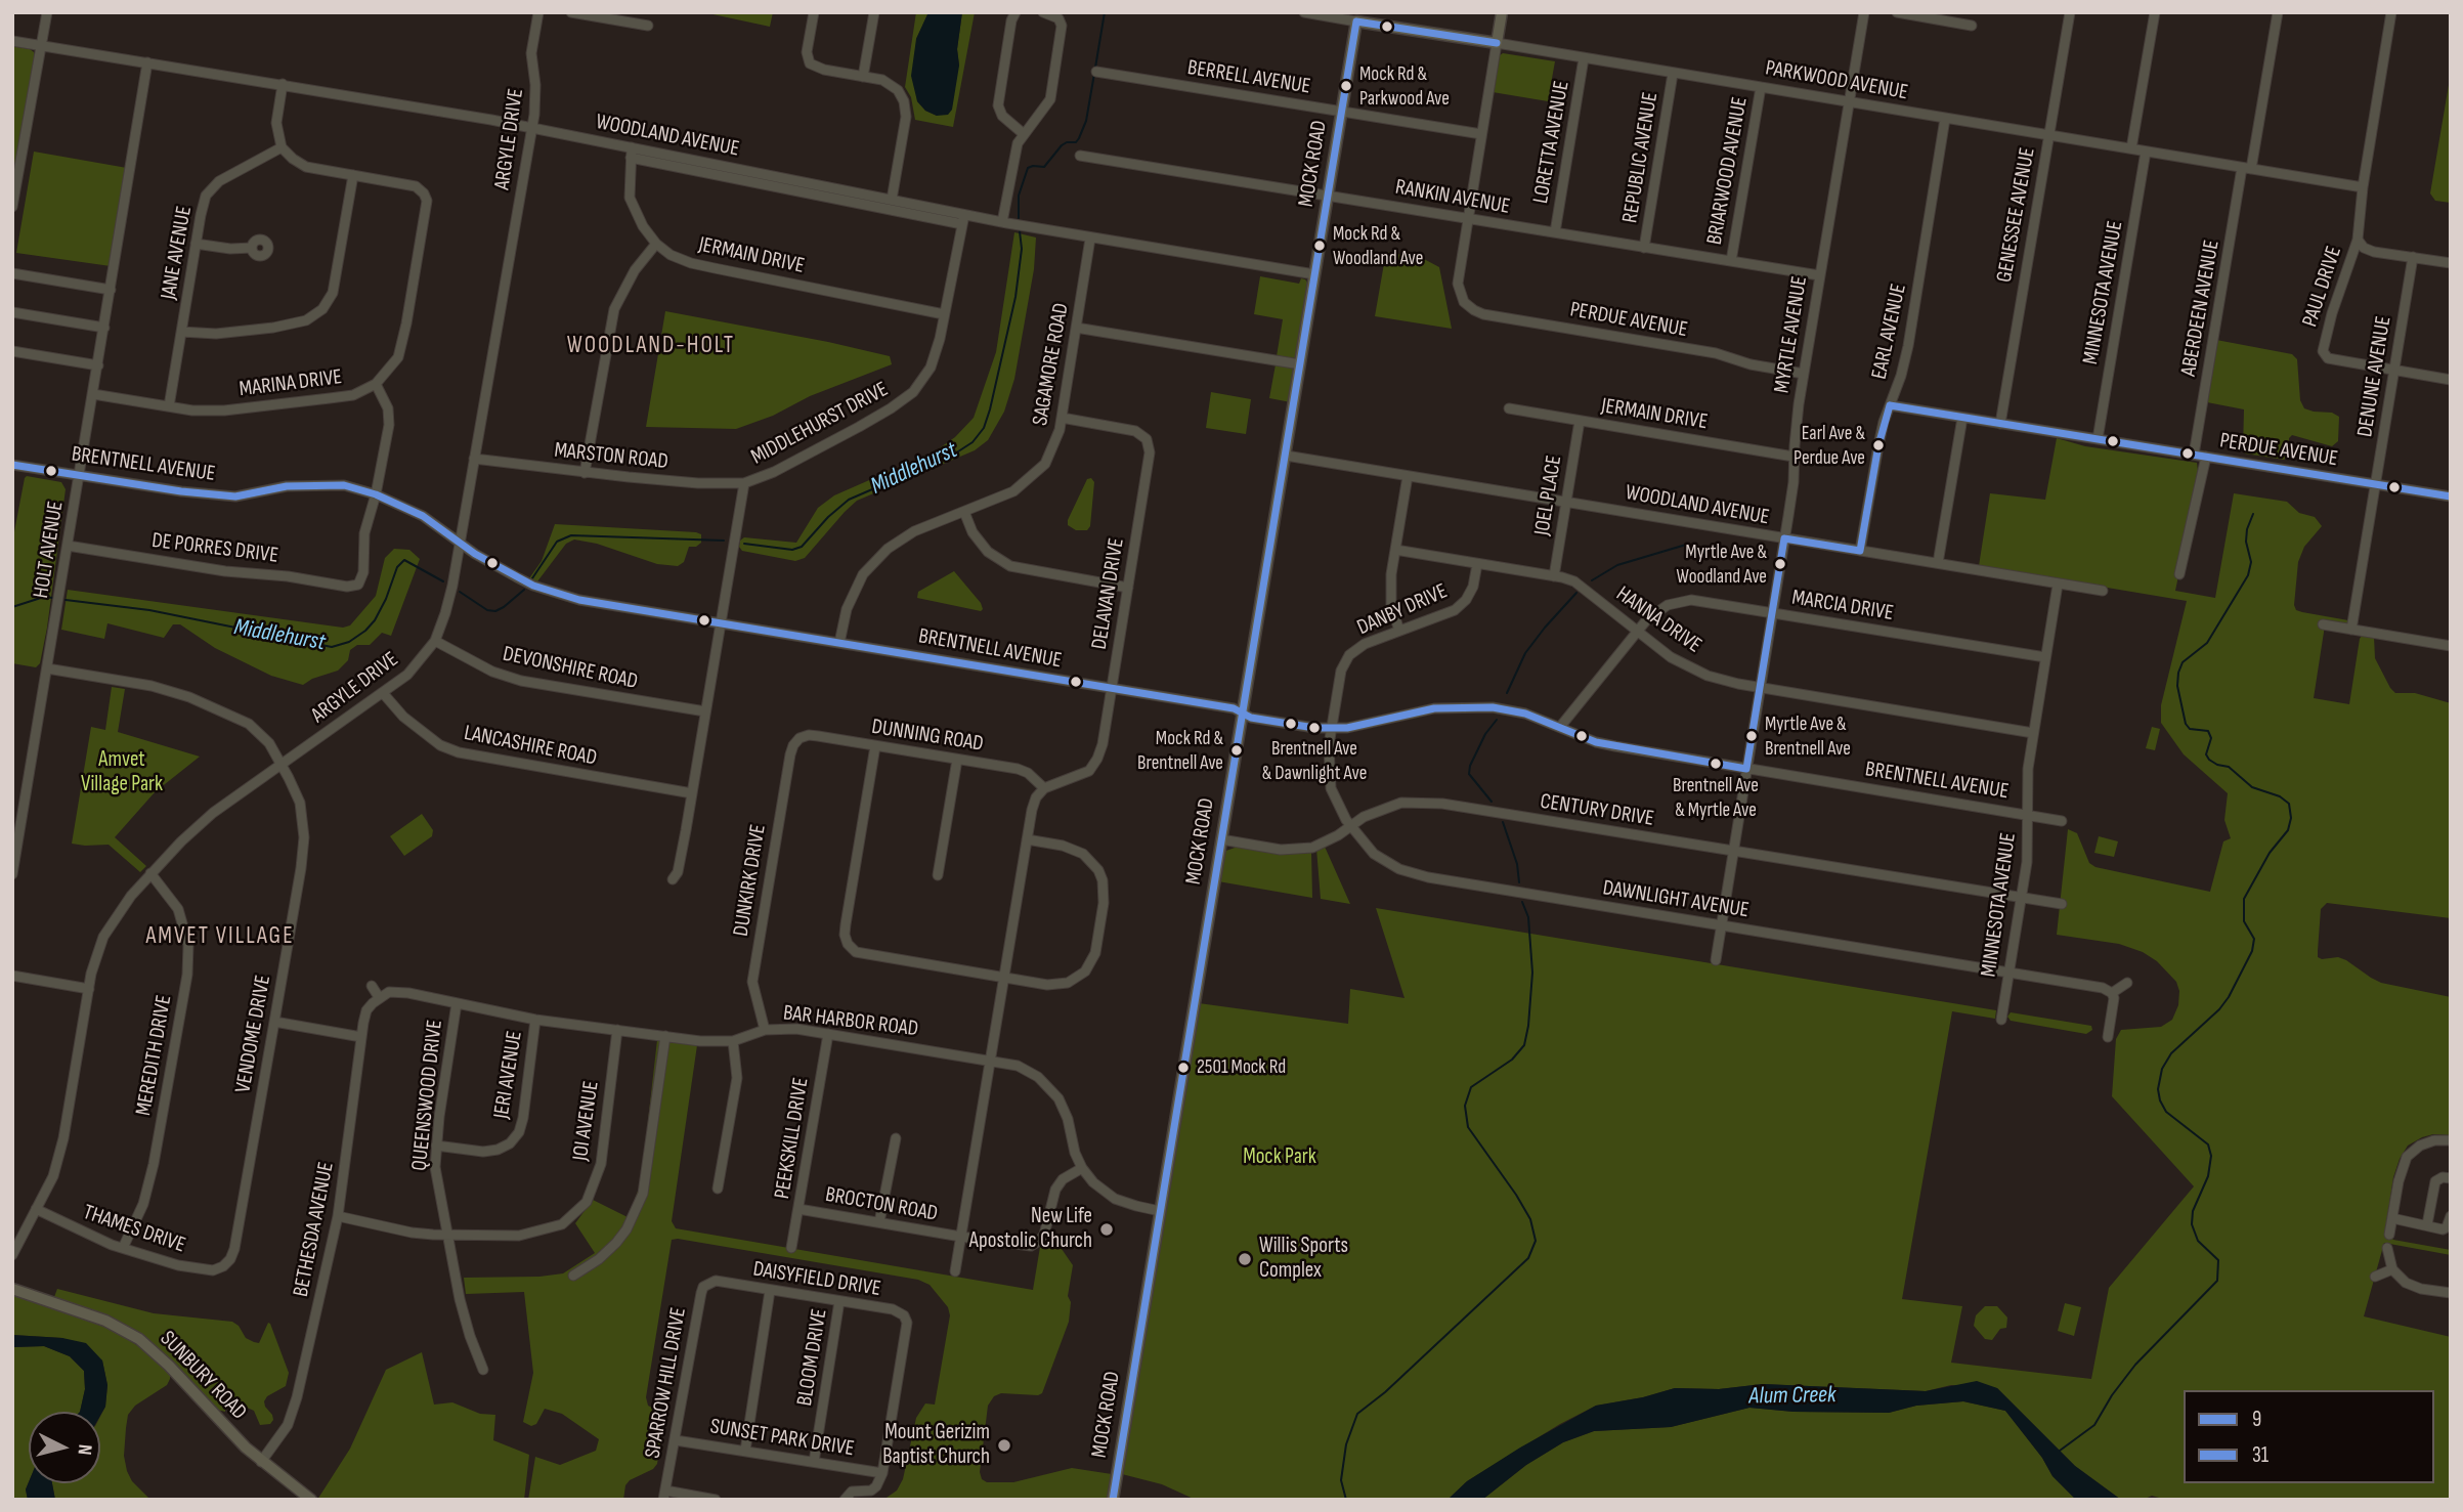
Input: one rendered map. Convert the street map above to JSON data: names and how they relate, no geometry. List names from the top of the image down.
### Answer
{
  "streets": {
    "main road": ["PARKWOOD AVENUE", "MOCK ROAD", "SUNBURY ROAD"],
    "street": [
      "BERRELL AVENUE",
      "WOODLAND AVENUE",
      "ARGYLE DRIVE",
      "LORETTA AVENUE",
      "REPUBLIC AVENUE",
      "BRIARWOOD AVENUE",
      "RANKIN AVENUE",
      "GENESSEE AVENUE",
      "JANE AVENUE",
      "JERMAIN DRIVE",
      "PAUL DRIVE",
      "MINNESOTA AVENUE",
      "ABERDEEN AVENUE",
      "PERDUE AVENUE",
      "EARL AVENUE",
      "MYRTLE AVENUE",
      "SAGAMORE ROAD",
      "DENUNE AVENUE",
      "MARINA DRIVE",
      "MIDDLEHURST DRIVE",
      "MARSTON ROAD",
      "BRENTNELL AVENUE",
      "JOEL PLACE",
      "DE PORRES DRIVE",
      "HOLT AVENUE",
      "DELAVAN DRIVE",
      "MARCIA DRIVE",
      "DANBY DRIVE",
      "HANNA DRIVE",
      "DEVONSHIRE ROAD",
      "DUNNING ROAD",
      "LANCASHIRE ROAD",
      "CENTURY DRIVE",
      "DUNKIRK DRIVE",
      "DAWNLIGHT AVENUE",
      "BAR HARBOR ROAD",
      "VENDOME DRIVE",
      "MEREDITH DRIVE",
      "JERI AVENUE",
      "QUEENSWOOD DRIVE",
      "JOI AVENUE",
      "PEEKSKILL DRIVE",
      "BROCTON ROAD",
      "THAMES DRIVE",
      "BETHESDA AVENUE",
      "DAISYFIELD DRIVE",
      "BLOOM DRIVE",
      "SPARROW HILL DRIVE",
      "SUNSET PARK DRIVE"
    ]
  },
  "crossings": [
    ["BERRELL AVENUE", "MOCK ROAD"],
    ["PARKWOOD AVENUE", "LORETTA AVENUE"],
    ["PARKWOOD AVENUE", "REPUBLIC AVENUE"],
    ["PARKWOOD AVENUE", "MOCK ROAD"],
    ["PARKWOOD AVENUE", "BRIARWOOD AVENUE"],
    ["PARKWOOD AVENUE", "GENESSEE AVENUE"],
    ["PARKWOOD AVENUE", "MINNESOTA AVENUE"],
    ["PARKWOOD AVENUE", "ABERDEEN AVENUE"],
    ["PARKWOOD AVENUE", "EARL AVENUE"],
    ["PARKWOOD AVENUE", "MYRTLE AVENUE"],
    ["WOODLAND AVENUE", "ARGYLE DRIVE"],
    ["WOODLAND AVENUE", "MOCK ROAD"],
    ["WOODLAND AVENUE", "JERMAIN DRIVE"],
    ["WOODLAND AVENUE", "MINNESOTA AVENUE"],
    ["WOODLAND AVENUE", "EARL AVENUE"],
    ["WOODLAND AVENUE", "MYRTLE AVENUE"],
    ["WOODLAND AVENUE", "SAGAMORE ROAD"],
    ["WOODLAND AVENUE", "MIDDLEHURST DRIVE"],
    ["WOODLAND AVENUE", "JOEL PLACE"],
    ["WOODLAND AVENUE", "HOLT AVENUE"],
    ["ARGYLE DRIVE", "MARSTON ROAD"],
    ["ARGYLE DRIVE", "BRENTNELL AVENUE"],
    ["ARGYLE DRIVE", "DEVONSHIRE ROAD"],
    ["ARGYLE DRIVE", "LANCASHIRE ROAD"],
    ["ARGYLE DRIVE", "VENDOME DRIVE"],
    ["ARGYLE DRIVE", "MEREDITH DRIVE"],
    ["ARGYLE DRIVE", "THAMES DRIVE"],
    ["LORETTA AVENUE", "RANKIN AVENUE"],
    ["REPUBLIC AVENUE", "RANKIN AVENUE"],
    ["MOCK ROAD", "RANKIN AVENUE"],
    ["MOCK ROAD", "BRENTNELL AVENUE"],
    ["MOCK ROAD", "CENTURY DRIVE"],
    ["MOCK ROAD", "BAR HARBOR ROAD"],
    ["BRIARWOOD AVENUE", "RANKIN AVENUE"],
    ["RANKIN AVENUE", "PERDUE AVENUE"],
    ["RANKIN AVENUE", "MYRTLE AVENUE"],
    ["GENESSEE AVENUE", "PERDUE AVENUE"],
    ["JANE AVENUE", "MARINA DRIVE"],
    ["JERMAIN DRIVE", "MYRTLE AVENUE"],
    ["JERMAIN DRIVE", "MIDDLEHURST DRIVE"],
    ["JERMAIN DRIVE", "JOEL PLACE"],
    ["PAUL DRIVE", "DENUNE AVENUE"],
    ["MINNESOTA AVENUE", "PERDUE AVENUE"],
    ["MINNESOTA AVENUE", "BRENTNELL AVENUE"],
    ["MINNESOTA AVENUE", "MARCIA DRIVE"],
    ["MINNESOTA AVENUE", "HANNA DRIVE"],
    ["MINNESOTA AVENUE", "CENTURY DRIVE"],
    ["MINNESOTA AVENUE", "DAWNLIGHT AVENUE"],
    ["ABERDEEN AVENUE", "PERDUE AVENUE"],
    ["PERDUE AVENUE", "EARL AVENUE"],
    ["PERDUE AVENUE", "MYRTLE AVENUE"],
    ["PERDUE AVENUE", "DENUNE AVENUE"],
    ["MYRTLE AVENUE", "BRENTNELL AVENUE"],
    ["MYRTLE AVENUE", "MARCIA DRIVE"],
    ["MYRTLE AVENUE", "HANNA DRIVE"],
    ["MYRTLE AVENUE", "CENTURY DRIVE"],
    ["MYRTLE AVENUE", "DAWNLIGHT AVENUE"],
    ["SAGAMORE ROAD", "BRENTNELL AVENUE"],
    ["SAGAMORE ROAD", "DELAVAN DRIVE"],
    ["MARINA DRIVE", "HOLT AVENUE"],
    ["MIDDLEHURST DRIVE", "MARSTON ROAD"],
    ["MIDDLEHURST DRIVE", "BRENTNELL AVENUE"],
    ["MIDDLEHURST DRIVE", "DEVONSHIRE ROAD"],
    ["MIDDLEHURST DRIVE", "LANCASHIRE ROAD"],
    ["BRENTNELL AVENUE", "DE PORRES DRIVE"],
    ["BRENTNELL AVENUE", "HOLT AVENUE"],
    ["BRENTNELL AVENUE", "DELAVAN DRIVE"],
    ["BRENTNELL AVENUE", "MARCIA DRIVE"],
    ["BRENTNELL AVENUE", "DANBY DRIVE"],
    ["BRENTNELL AVENUE", "DAWNLIGHT AVENUE"],
    ["JOEL PLACE", "HANNA DRIVE"],
    ["DE PORRES DRIVE", "HOLT AVENUE"],
    ["HOLT AVENUE", "VENDOME DRIVE"],
    ["DELAVAN DRIVE", "DUNNING ROAD"],
    ["MARCIA DRIVE", "HANNA DRIVE"],
    ["DANBY DRIVE", "HANNA DRIVE"],
    ["DANBY DRIVE", "DAWNLIGHT AVENUE"],
    ["DUNNING ROAD", "DUNKIRK DRIVE"],
    ["CENTURY DRIVE", "DAWNLIGHT AVENUE"],
    ["DUNKIRK DRIVE", "BAR HARBOR ROAD"],
    ["BAR HARBOR ROAD", "JERI AVENUE"],
    ["BAR HARBOR ROAD", "QUEENSWOOD DRIVE"],
    ["BAR HARBOR ROAD", "JOI AVENUE"],
    ["BAR HARBOR ROAD", "PEEKSKILL DRIVE"],
    ["BAR HARBOR ROAD", "BROCTON ROAD"],
    ["BAR HARBOR ROAD", "BETHESDA AVENUE"],
    ["VENDOME DRIVE", "THAMES DRIVE"],
    ["MEREDITH DRIVE", "THAMES DRIVE"],
    ["JERI AVENUE", "QUEENSWOOD DRIVE"],
    ["QUEENSWOOD DRIVE", "JOI AVENUE"],
    ["PEEKSKILL DRIVE", "BROCTON ROAD"],
    ["BETHESDA AVENUE", "SUNBURY ROAD"],
    ["DAISYFIELD DRIVE", "BLOOM DRIVE"],
    ["DAISYFIELD DRIVE", "SPARROW HILL DRIVE"],
    ["DAISYFIELD DRIVE", "SUNSET PARK DRIVE"],
    ["BLOOM DRIVE", "SUNSET PARK DRIVE"],
    ["SPARROW HILL DRIVE", "SUNSET PARK DRIVE"]
  ],
  "districts": ["WOODLAND-HOLT", "AMVET VILLAGE"],
  "water": ["Middlehurst", "Alum Creek"],
  "parks": ["Amvet Village Park", "Mock Park"],
  "places": [
    "Mock Rd & Parkwood Ave",
    "Mock Rd & Woodland Ave",
    "Earl Ave & Perdue Ave",
    "Myrtle Ave & Woodland Ave",
    "Brentnell Ave & Dawnlight Ave",
    "Myrtle Ave & Brentnell Ave",
    "Mock Rd & Brentnell Ave",
    "Brentnell Ave & Myrtle Ave",
    "2501 Mock Rd",
    "New Life Apostolic Church",
    "Willis Sports Complex",
    "Mount Gerizim Baptist Church"
  ],
  "lines": ["transit line 31", "transit line 9"],
  "legend": ["9", "31"],
  "north": "right"
}
